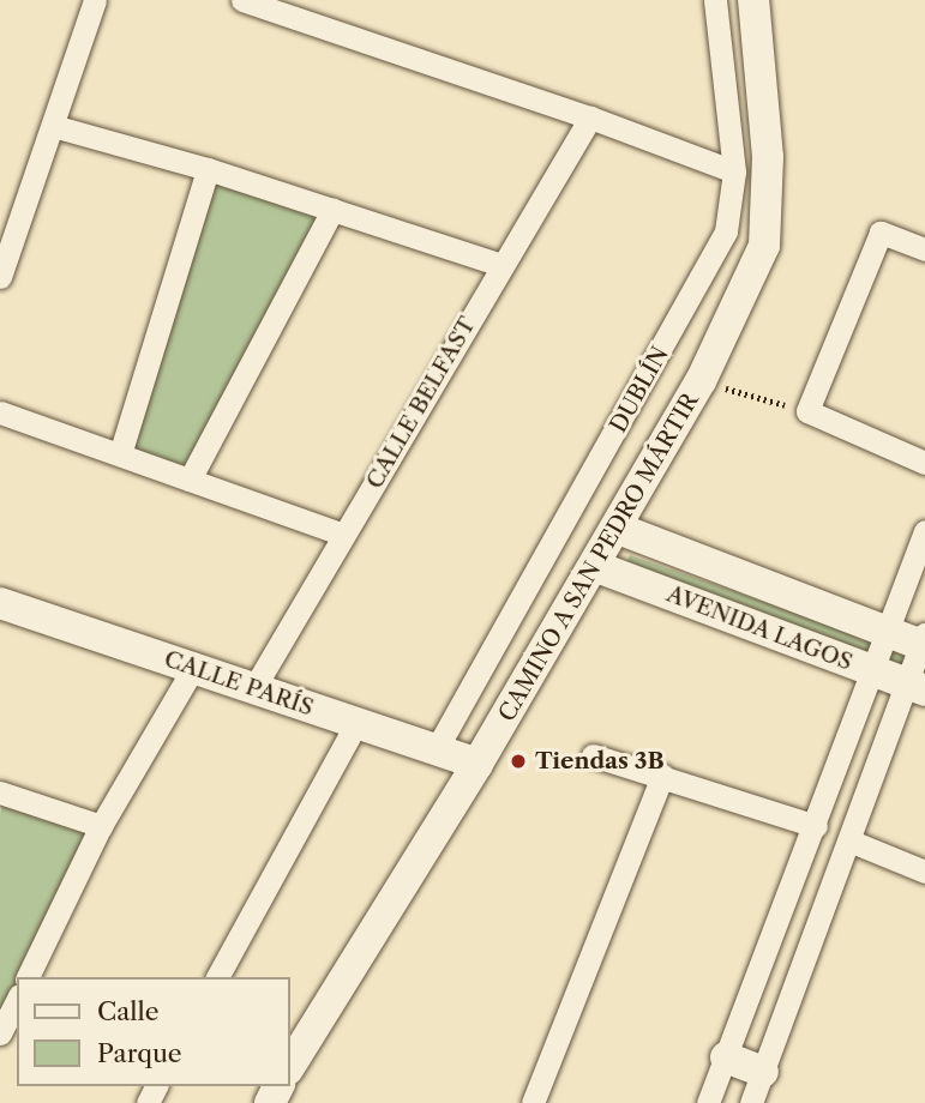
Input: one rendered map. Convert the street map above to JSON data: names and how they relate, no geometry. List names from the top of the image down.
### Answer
{
  "streets": {
    "street": [
      "DUBLÍN",
      "CALLE BELFAST",
      "CAMINO A SAN PEDRO MÁRTIR",
      "AVENIDA LAGOS",
      "CALLE PARÍS"
    ]
  },
  "crossings": [
    ["DUBLÍN", "CALLE PARÍS"],
    ["CALLE BELFAST", "CALLE PARÍS"],
    ["CAMINO A SAN PEDRO MÁRTIR", "AVENIDA LAGOS"],
    ["CAMINO A SAN PEDRO MÁRTIR", "CALLE PARÍS"]
  ],
  "places": ["Tiendas 3B"],
  "legend": ["Calle", "Parque"]
}
